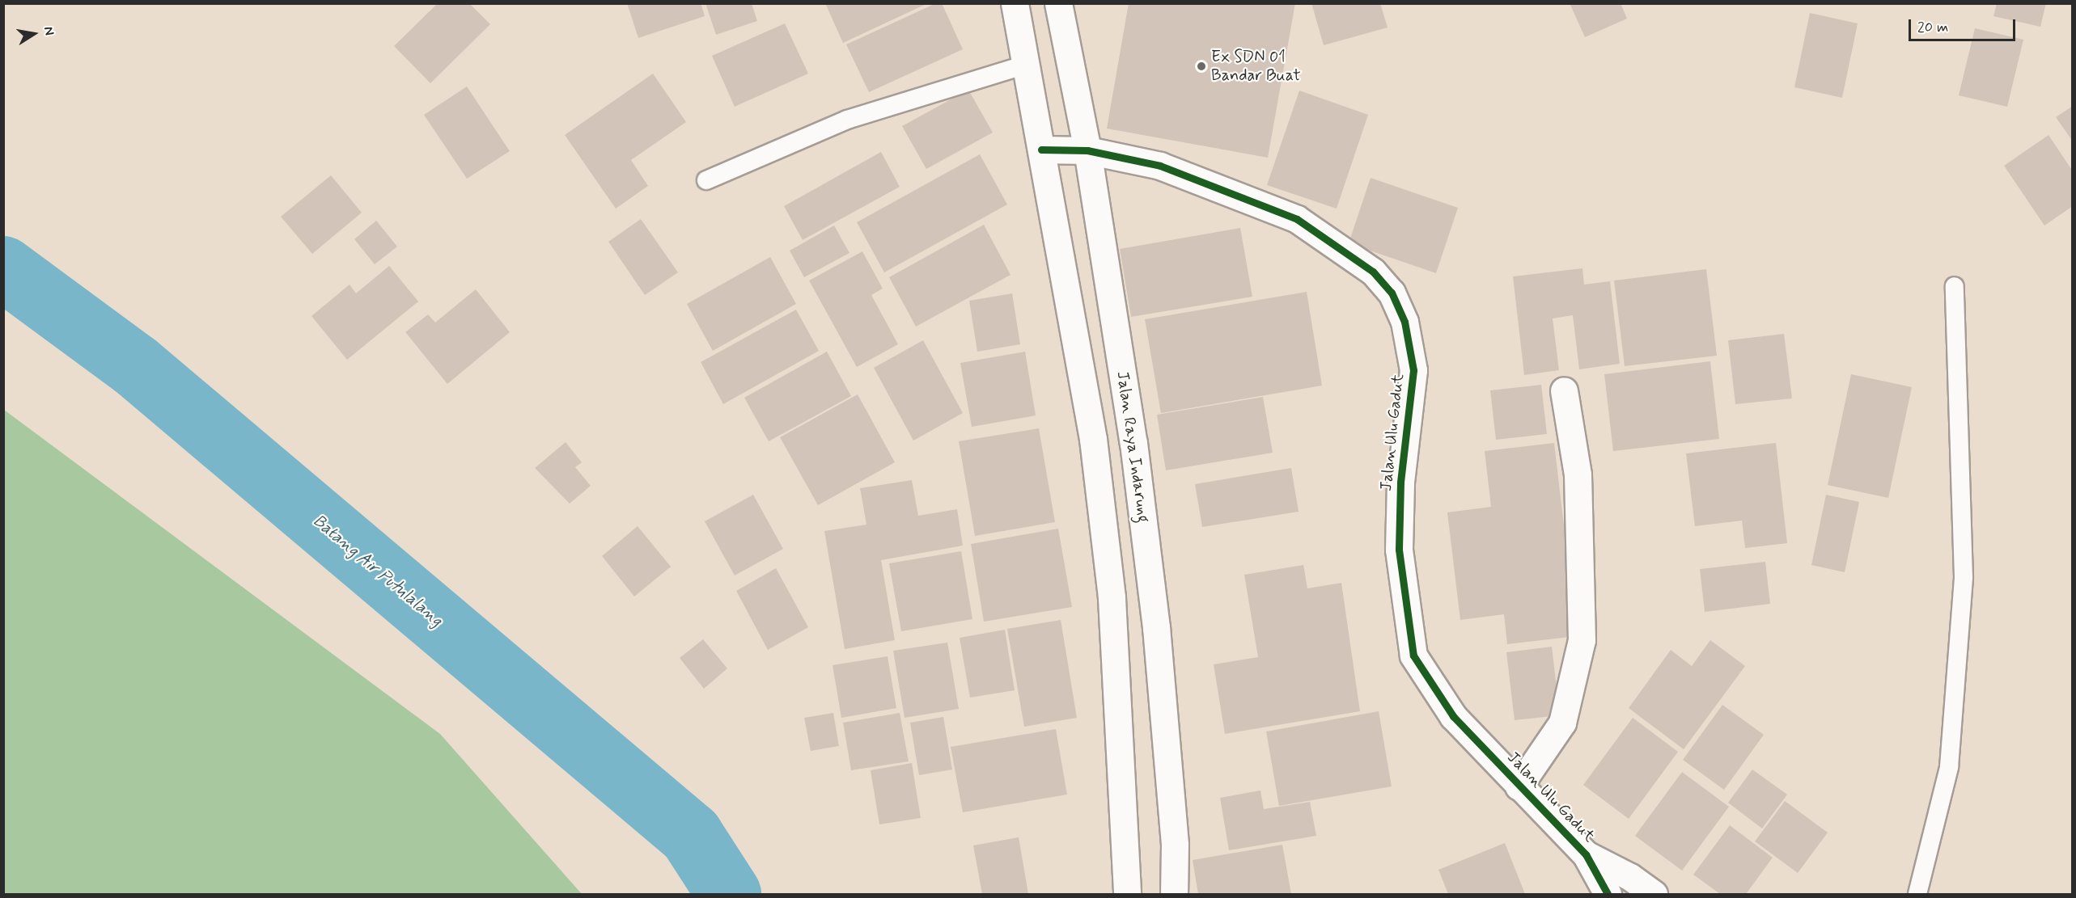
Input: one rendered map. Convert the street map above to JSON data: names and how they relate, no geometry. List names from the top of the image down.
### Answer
{
  "streets": {
    "main road": ["Jalan Ulu Gadut", "Jalan Raya Indarung"]
  },
  "crossings": [
    ["Jalan Ulu Gadut", "Jalan Raya Indarung"]
  ],
  "water": ["Batang Air Putulalang"],
  "places": ["Ex SDN 01 Bandar Buat"],
  "scale_bar": "20 m",
  "north": "right"
}
